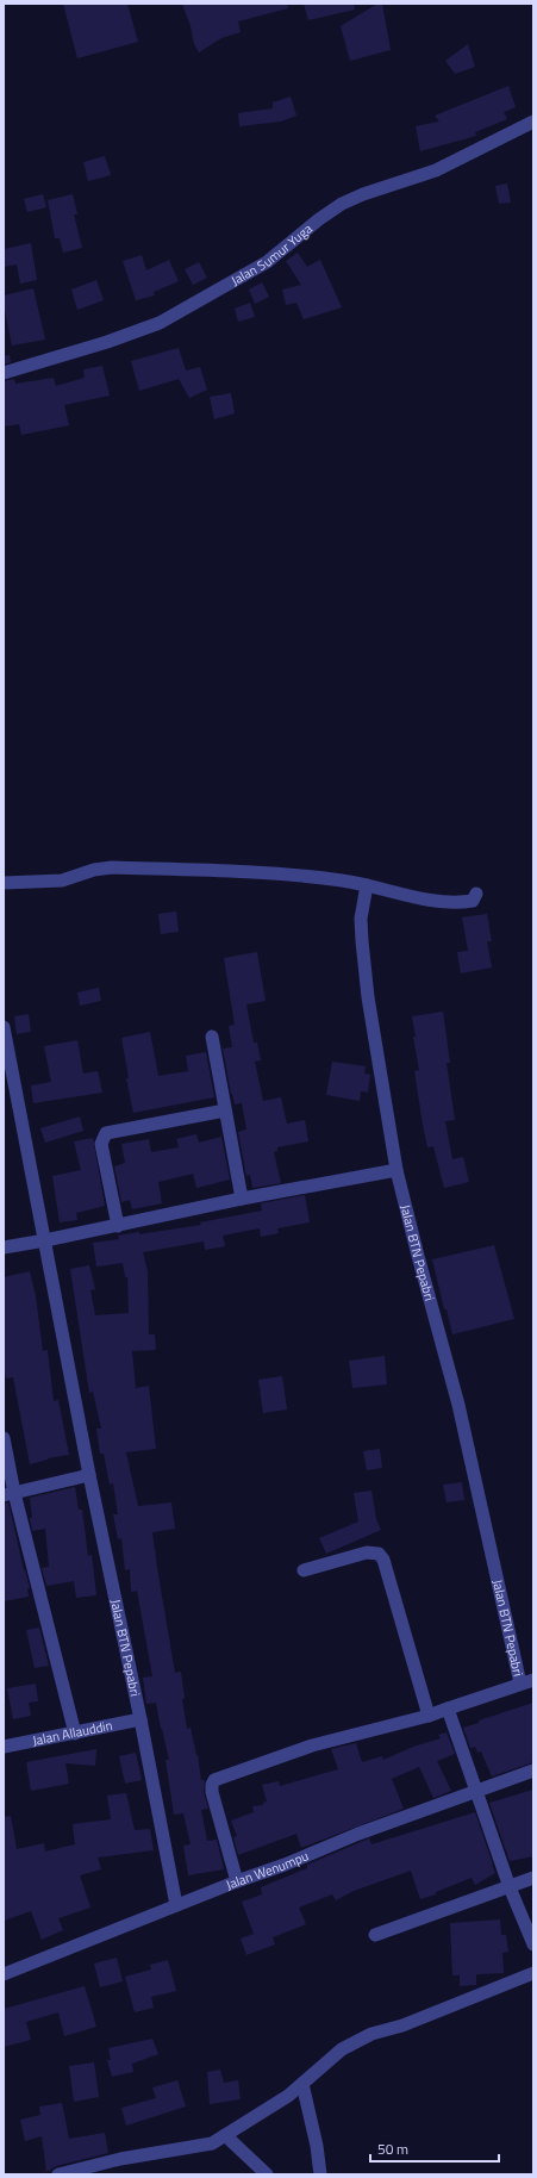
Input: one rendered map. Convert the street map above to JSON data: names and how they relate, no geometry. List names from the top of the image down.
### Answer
{
  "streets": {
    "street": [
      "Jalan Sumur Yuga",
      "Jalan BTN Pepabri",
      "Jalan Allauddin",
      "Jalan Wenumpu"
    ]
  },
  "crossings": [
    ["Jalan BTN Pepabri", "Jalan Allauddin"],
    ["Jalan BTN Pepabri", "Jalan Wenumpu"]
  ],
  "scale_bar": "50 m"
}
